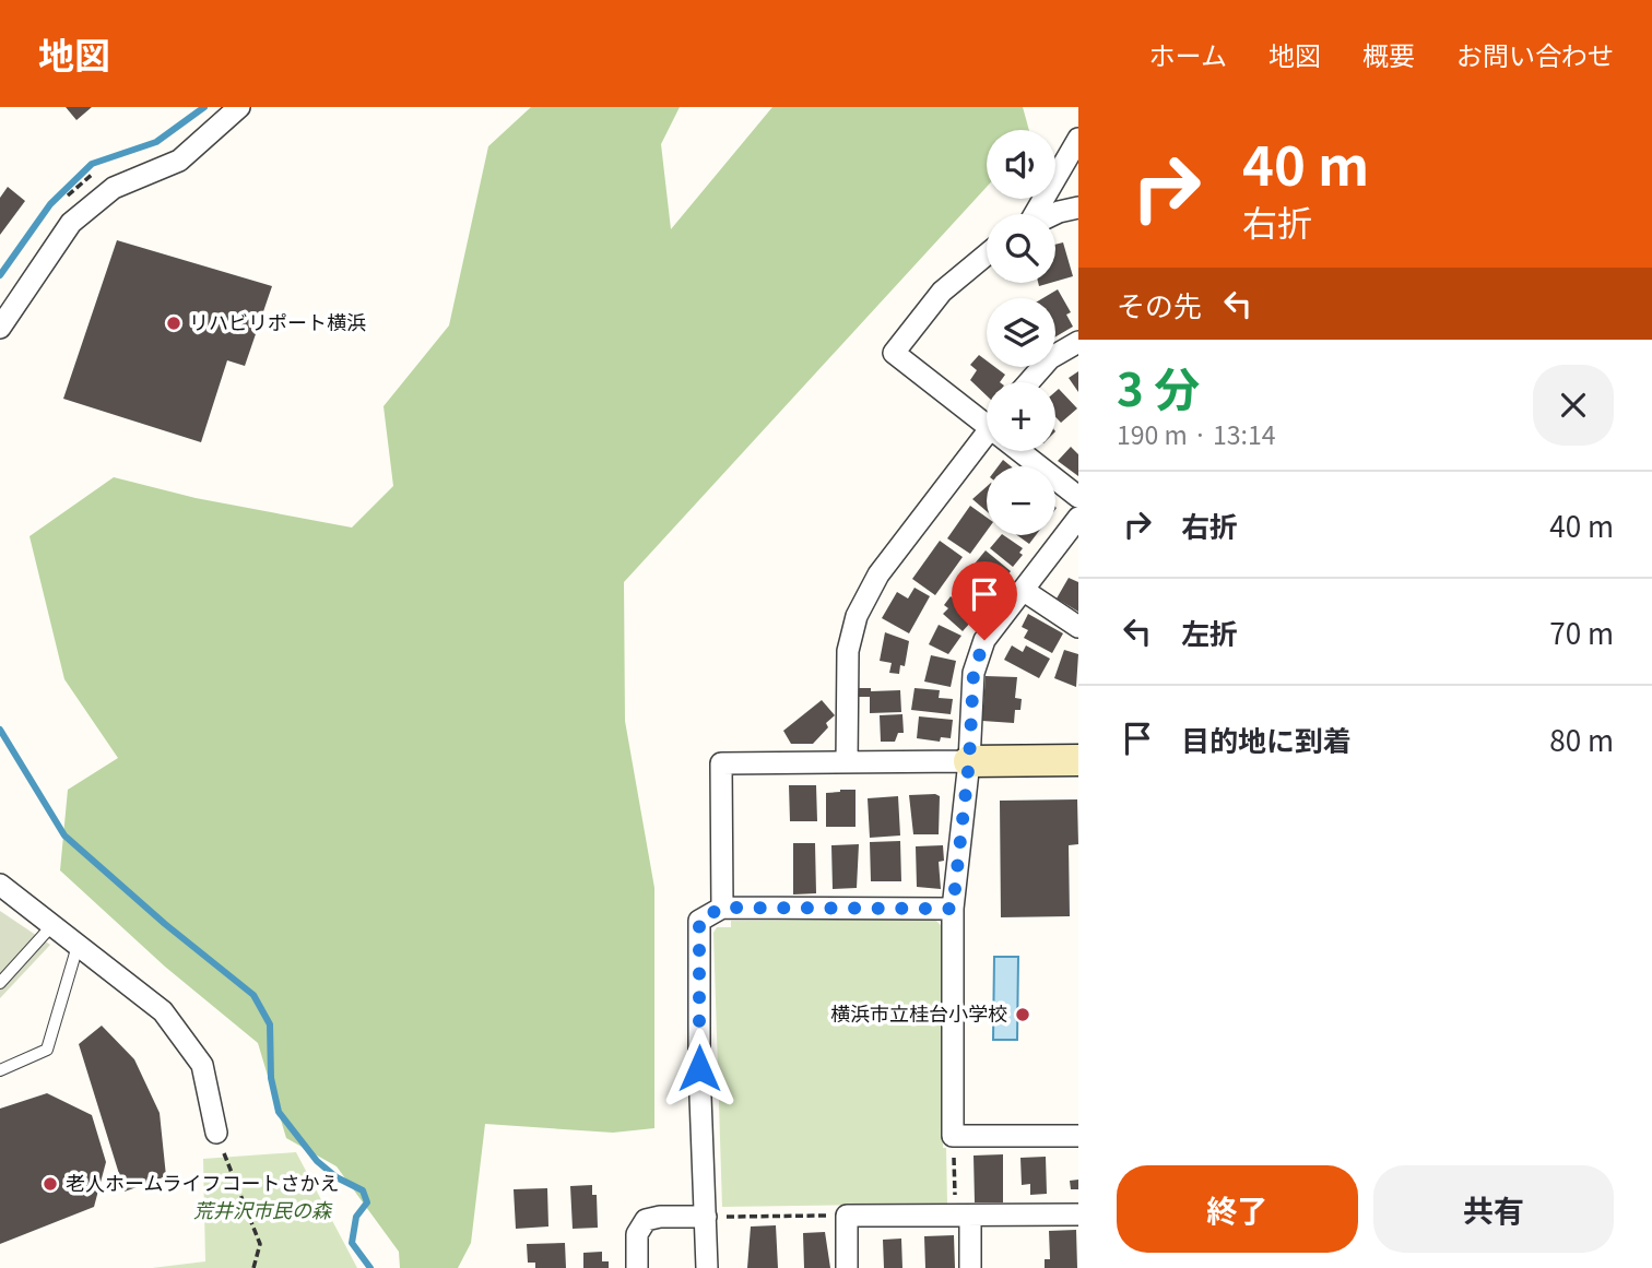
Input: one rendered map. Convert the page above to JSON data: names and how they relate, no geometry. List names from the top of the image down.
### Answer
{
  "parks": ["荒井沢市民の森"],
  "places": ["リハビリポート横浜", "横浜市立桂台小学校", "老人ホームライフコートさかえ"],
  "page": {
    "header": "地図",
    "nav": [
      "ホーム",
      "地図",
      "概要",
      "お問い合わせ"
    ],
    "turn": ["40 m", "右折"],
    "map_buttons": ["+", "−"],
    "then": "その先",
    "heading": ["3 分", "190 m · 13:14"],
    "list": [
      {
        "name": "右折",
        "value": "40 m"
      },
      {
        "name": "左折",
        "value": "70 m"
      },
      {
        "name": "目的地に到着",
        "value": "80 m"
      }
    ],
    "buttons": ["終了", "共有"]
  }
}
